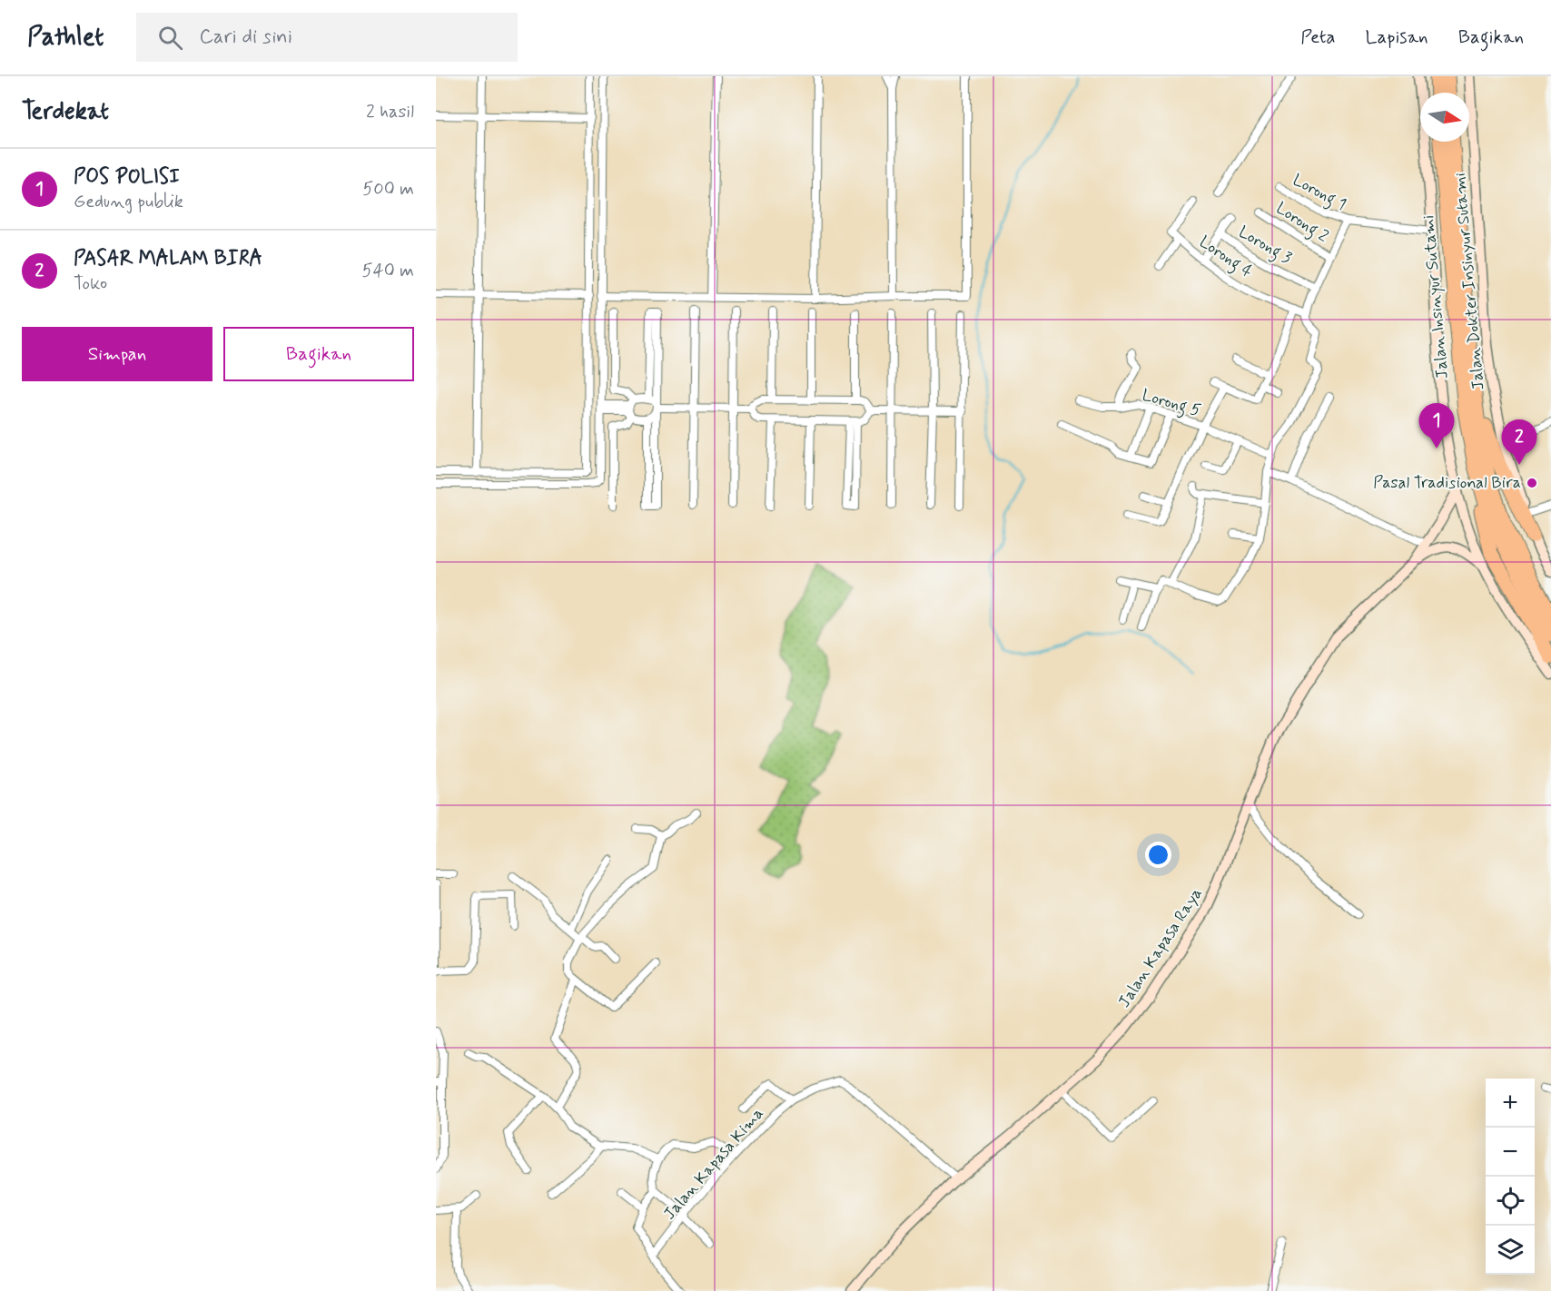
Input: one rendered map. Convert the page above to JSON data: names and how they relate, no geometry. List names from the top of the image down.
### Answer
{
  "streets": {
    "highway": ["Jalan Insinyur Sutami"],
    "street": [
      "Lorong 1",
      "Lorong 2",
      "Lorong 3",
      "Lorong 4",
      "Jalan Dokter Insinyur Sutami",
      "Lorong 5",
      "Jalan Kapasa Raya",
      "Jalan Kapasa Kima"
    ]
  },
  "crossings": [
    ["Jalan Kapasa Raya", "Jalan Kapasa Kima"]
  ],
  "places": ["Pasal Tradisional Bira"],
  "north": "right",
  "page": {
    "header": "Pathlet",
    "search": "Cari di sini",
    "nav": ["Peta", "Lapisan", "Bagikan"],
    "heading": ["Terdekat", "2 hasil"],
    "list": [
      {
        "mark": "1",
        "name": "POS POLISI",
        "note": "Gedung publik",
        "value": "500 m"
      },
      {
        "mark": "2",
        "name": "PASAR MALAM BIRA",
        "note": "Toko",
        "value": "540 m"
      }
    ],
    "buttons": ["Simpan", "Bagikan"],
    "pins": ["1", "2"],
    "map_buttons": ["+", "−"]
  }
}
